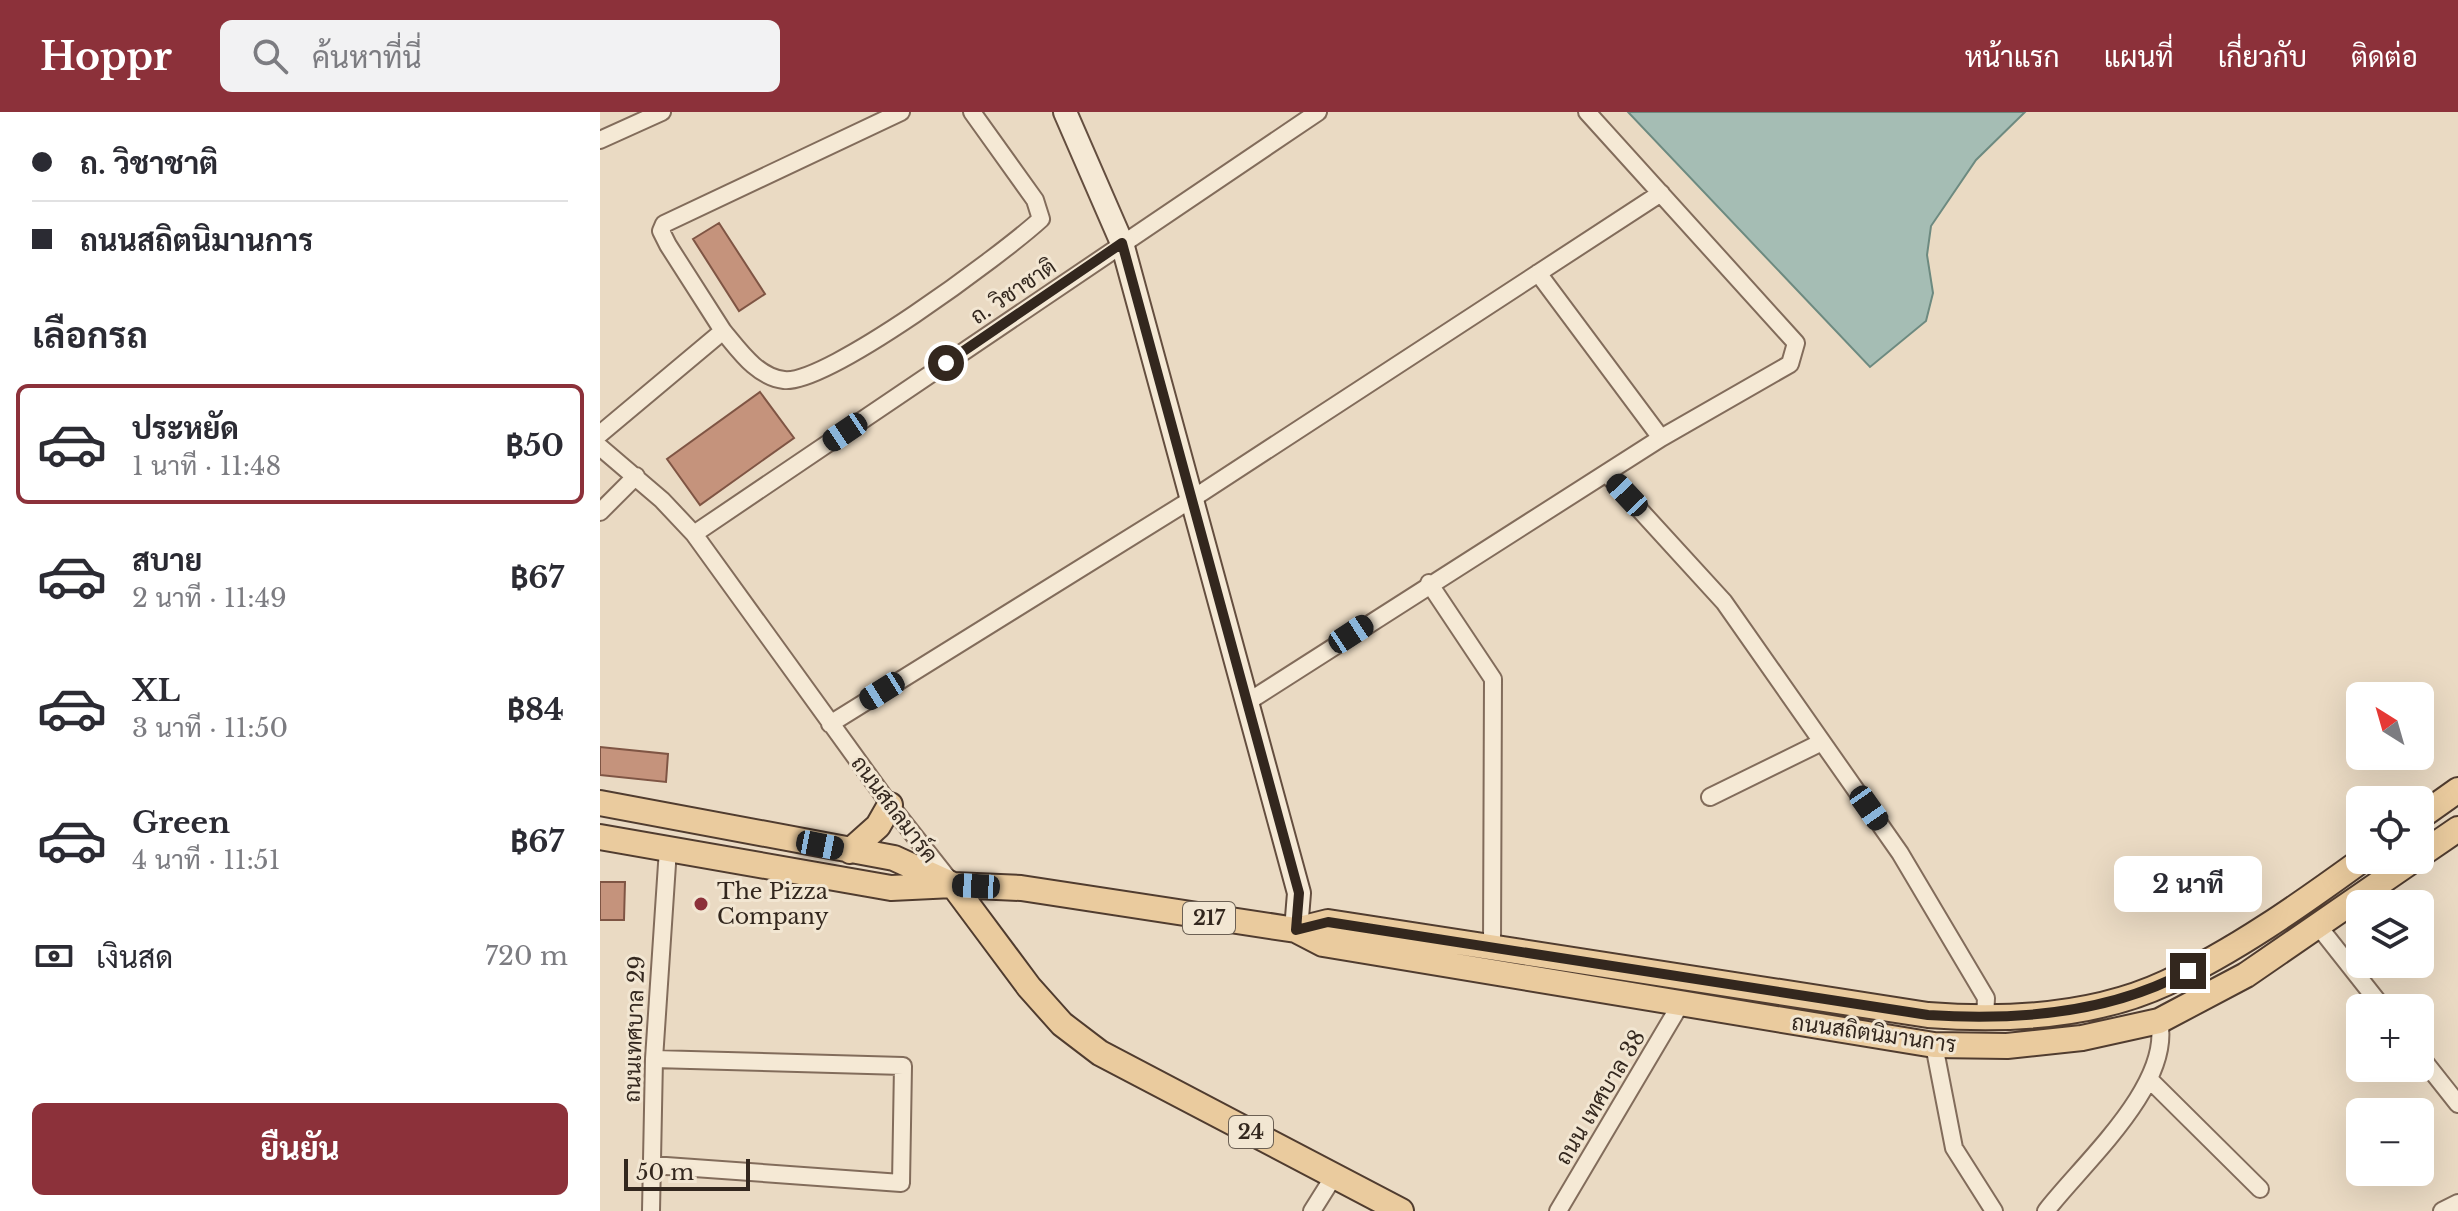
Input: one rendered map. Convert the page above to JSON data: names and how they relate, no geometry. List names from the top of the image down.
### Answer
{
  "streets": {
    "main road": [
      "ถนนสถลมาร์ค",
      "217",
      "ถนนสถิตนิมานการ",
      "24"
    ],
    "street": ["ถ. วิชาชาติ", "ถนนเทศบาล 29", "ถนน เทศบาล 38"]
  },
  "crossings": [
    ["ถ. วิชาชาติ", "ถนนสถลมาร์ค"],
    ["ถนนสถลมาร์ค", "ถนนสถิตนิมานการ"],
    ["ถนนเทศบาล 29", "ถนนสถิตนิมานการ"],
    ["ถนนสถิตนิมานการ", "ถนน เทศบาล 38"]
  ],
  "places": ["The Pizza Company"],
  "scale_bar": "50 m",
  "north": "top left",
  "page": {
    "header": "Hoppr",
    "search": "ค้นหาที่นี่",
    "nav": [
      "หน้าแรก",
      "แผนที่",
      "เกี่ยวกับ",
      "ติดต่อ"
    ],
    "banner": ["ถ. วิชาชาติ", "ถนนสถิตนิมานการ"],
    "heading": "เลือกรถ",
    "list": [
      {
        "name": "ประหยัด",
        "note": "1 นาที · 11:48",
        "value": "฿50"
      },
      {
        "name": "สบาย",
        "note": "2 นาที · 11:49",
        "value": "฿67"
      },
      {
        "name": "XL",
        "note": "3 นาที · 11:50",
        "value": "฿84"
      },
      {
        "name": "Green",
        "note": "4 นาที · 11:51",
        "value": "฿67"
      }
    ],
    "map_buttons": ["+", "−"],
    "bubble": "2 นาที",
    "pay": ["เงินสด", "720 m"],
    "buttons": "ยืนยัน",
    "scale": "50 m"
  }
}
